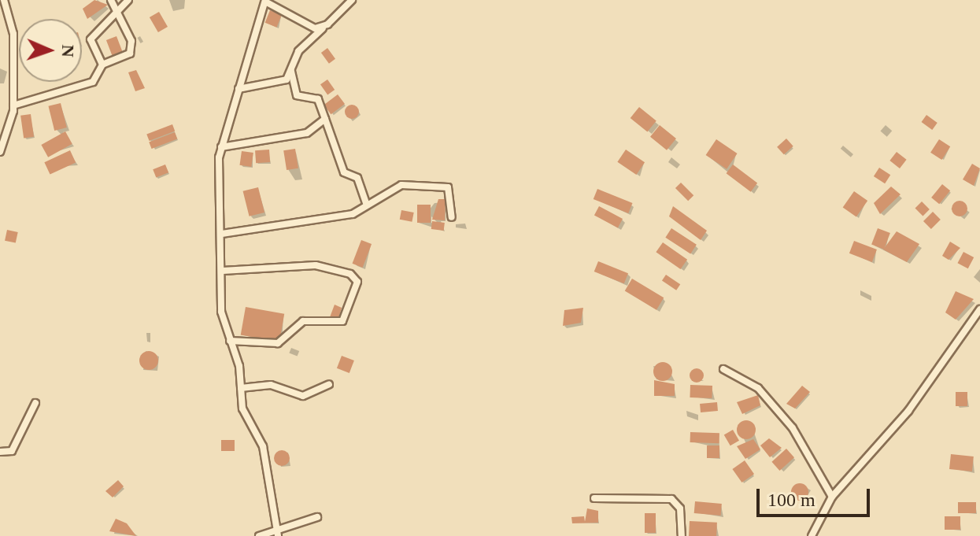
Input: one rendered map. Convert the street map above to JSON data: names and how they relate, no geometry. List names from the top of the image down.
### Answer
{
  "scale_bar": "100 m",
  "north": "right"
}
